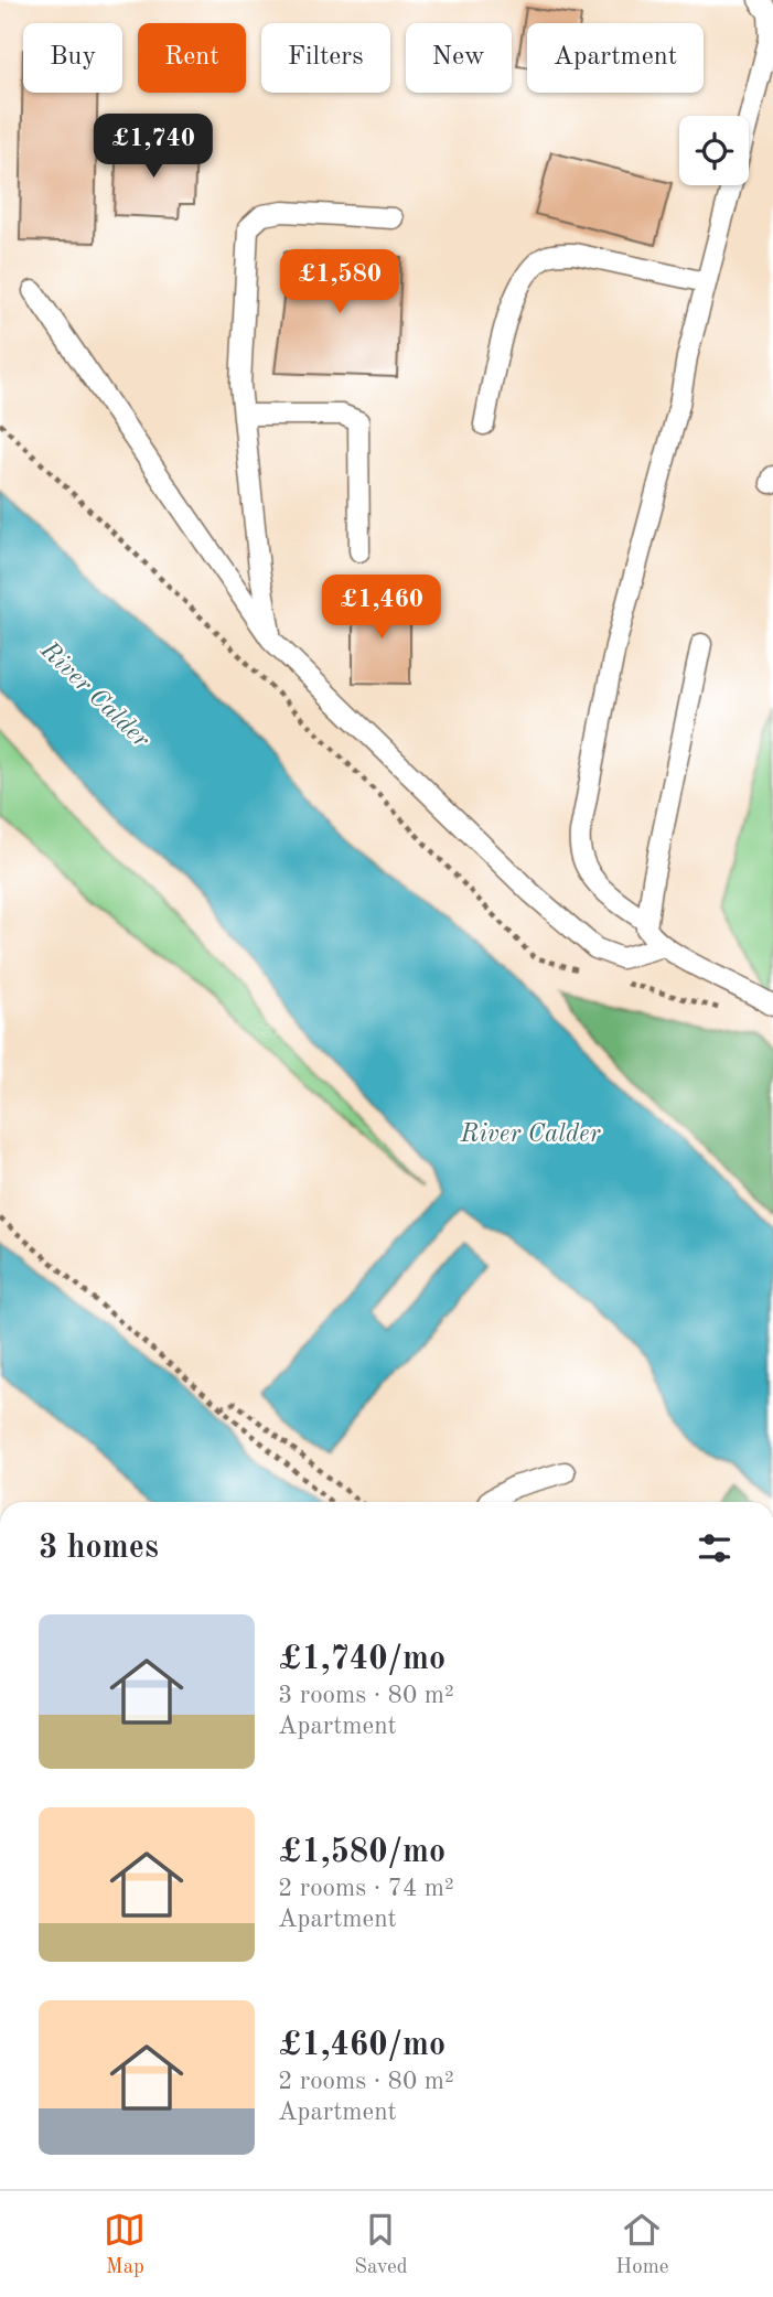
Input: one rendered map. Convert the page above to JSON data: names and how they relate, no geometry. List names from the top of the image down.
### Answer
{
  "water": ["River Calder"],
  "page": {
    "chip": [
      "Buy",
      "Rent",
      "Filters",
      "New",
      "Apartment"
    ],
    "price": ["£1,740", "£1,580", "£1,460"],
    "heading": "3 homes",
    "list": [
      {
        "name": "£1,740/mo",
        "note": "3 rooms · 80 m² · Apartment"
      },
      {
        "name": "£1,580/mo",
        "note": "2 rooms · 74 m² · Apartment"
      },
      {
        "name": "£1,460/mo",
        "note": "2 rooms · 80 m² · Apartment"
      }
    ],
    "tabs": ["Map", "Saved", "Home"]
  }
}
